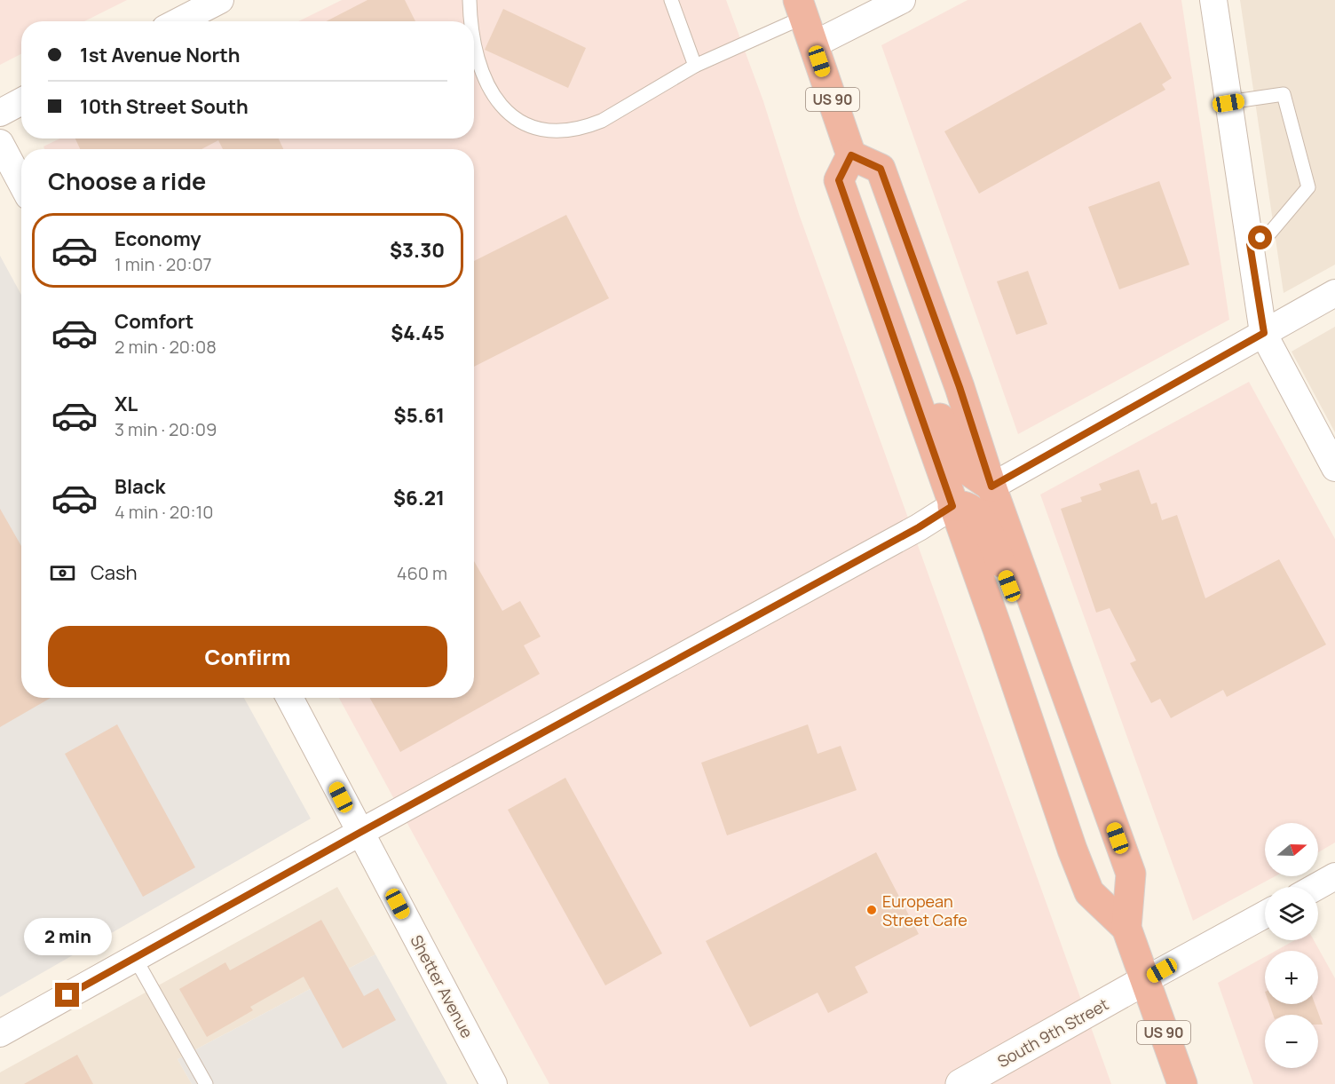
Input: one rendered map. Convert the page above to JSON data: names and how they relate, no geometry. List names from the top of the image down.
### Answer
{
  "streets": {
    "highway": ["US 90"],
    "street": ["Shetter Avenue", "South 9th Street"]
  },
  "crossings": [
    ["US 90", "South 9th Street"]
  ],
  "places": ["European Street Cafe"],
  "north": "right",
  "page": {
    "banner": ["1st Avenue North", "10th Street South"],
    "heading": "Choose a ride",
    "list": [
      {
        "name": "Economy",
        "note": "1 min · 20:07",
        "value": "$3.30"
      },
      {
        "name": "Comfort",
        "note": "2 min · 20:08",
        "value": "$4.45"
      },
      {
        "name": "XL",
        "note": "3 min · 20:09",
        "value": "$5.61"
      },
      {
        "name": "Black",
        "note": "4 min · 20:10",
        "value": "$6.21"
      }
    ],
    "pay": ["Cash", "460 m"],
    "buttons": "Confirm",
    "map_buttons": ["+", "−"],
    "bubble": "2 min"
  }
}
